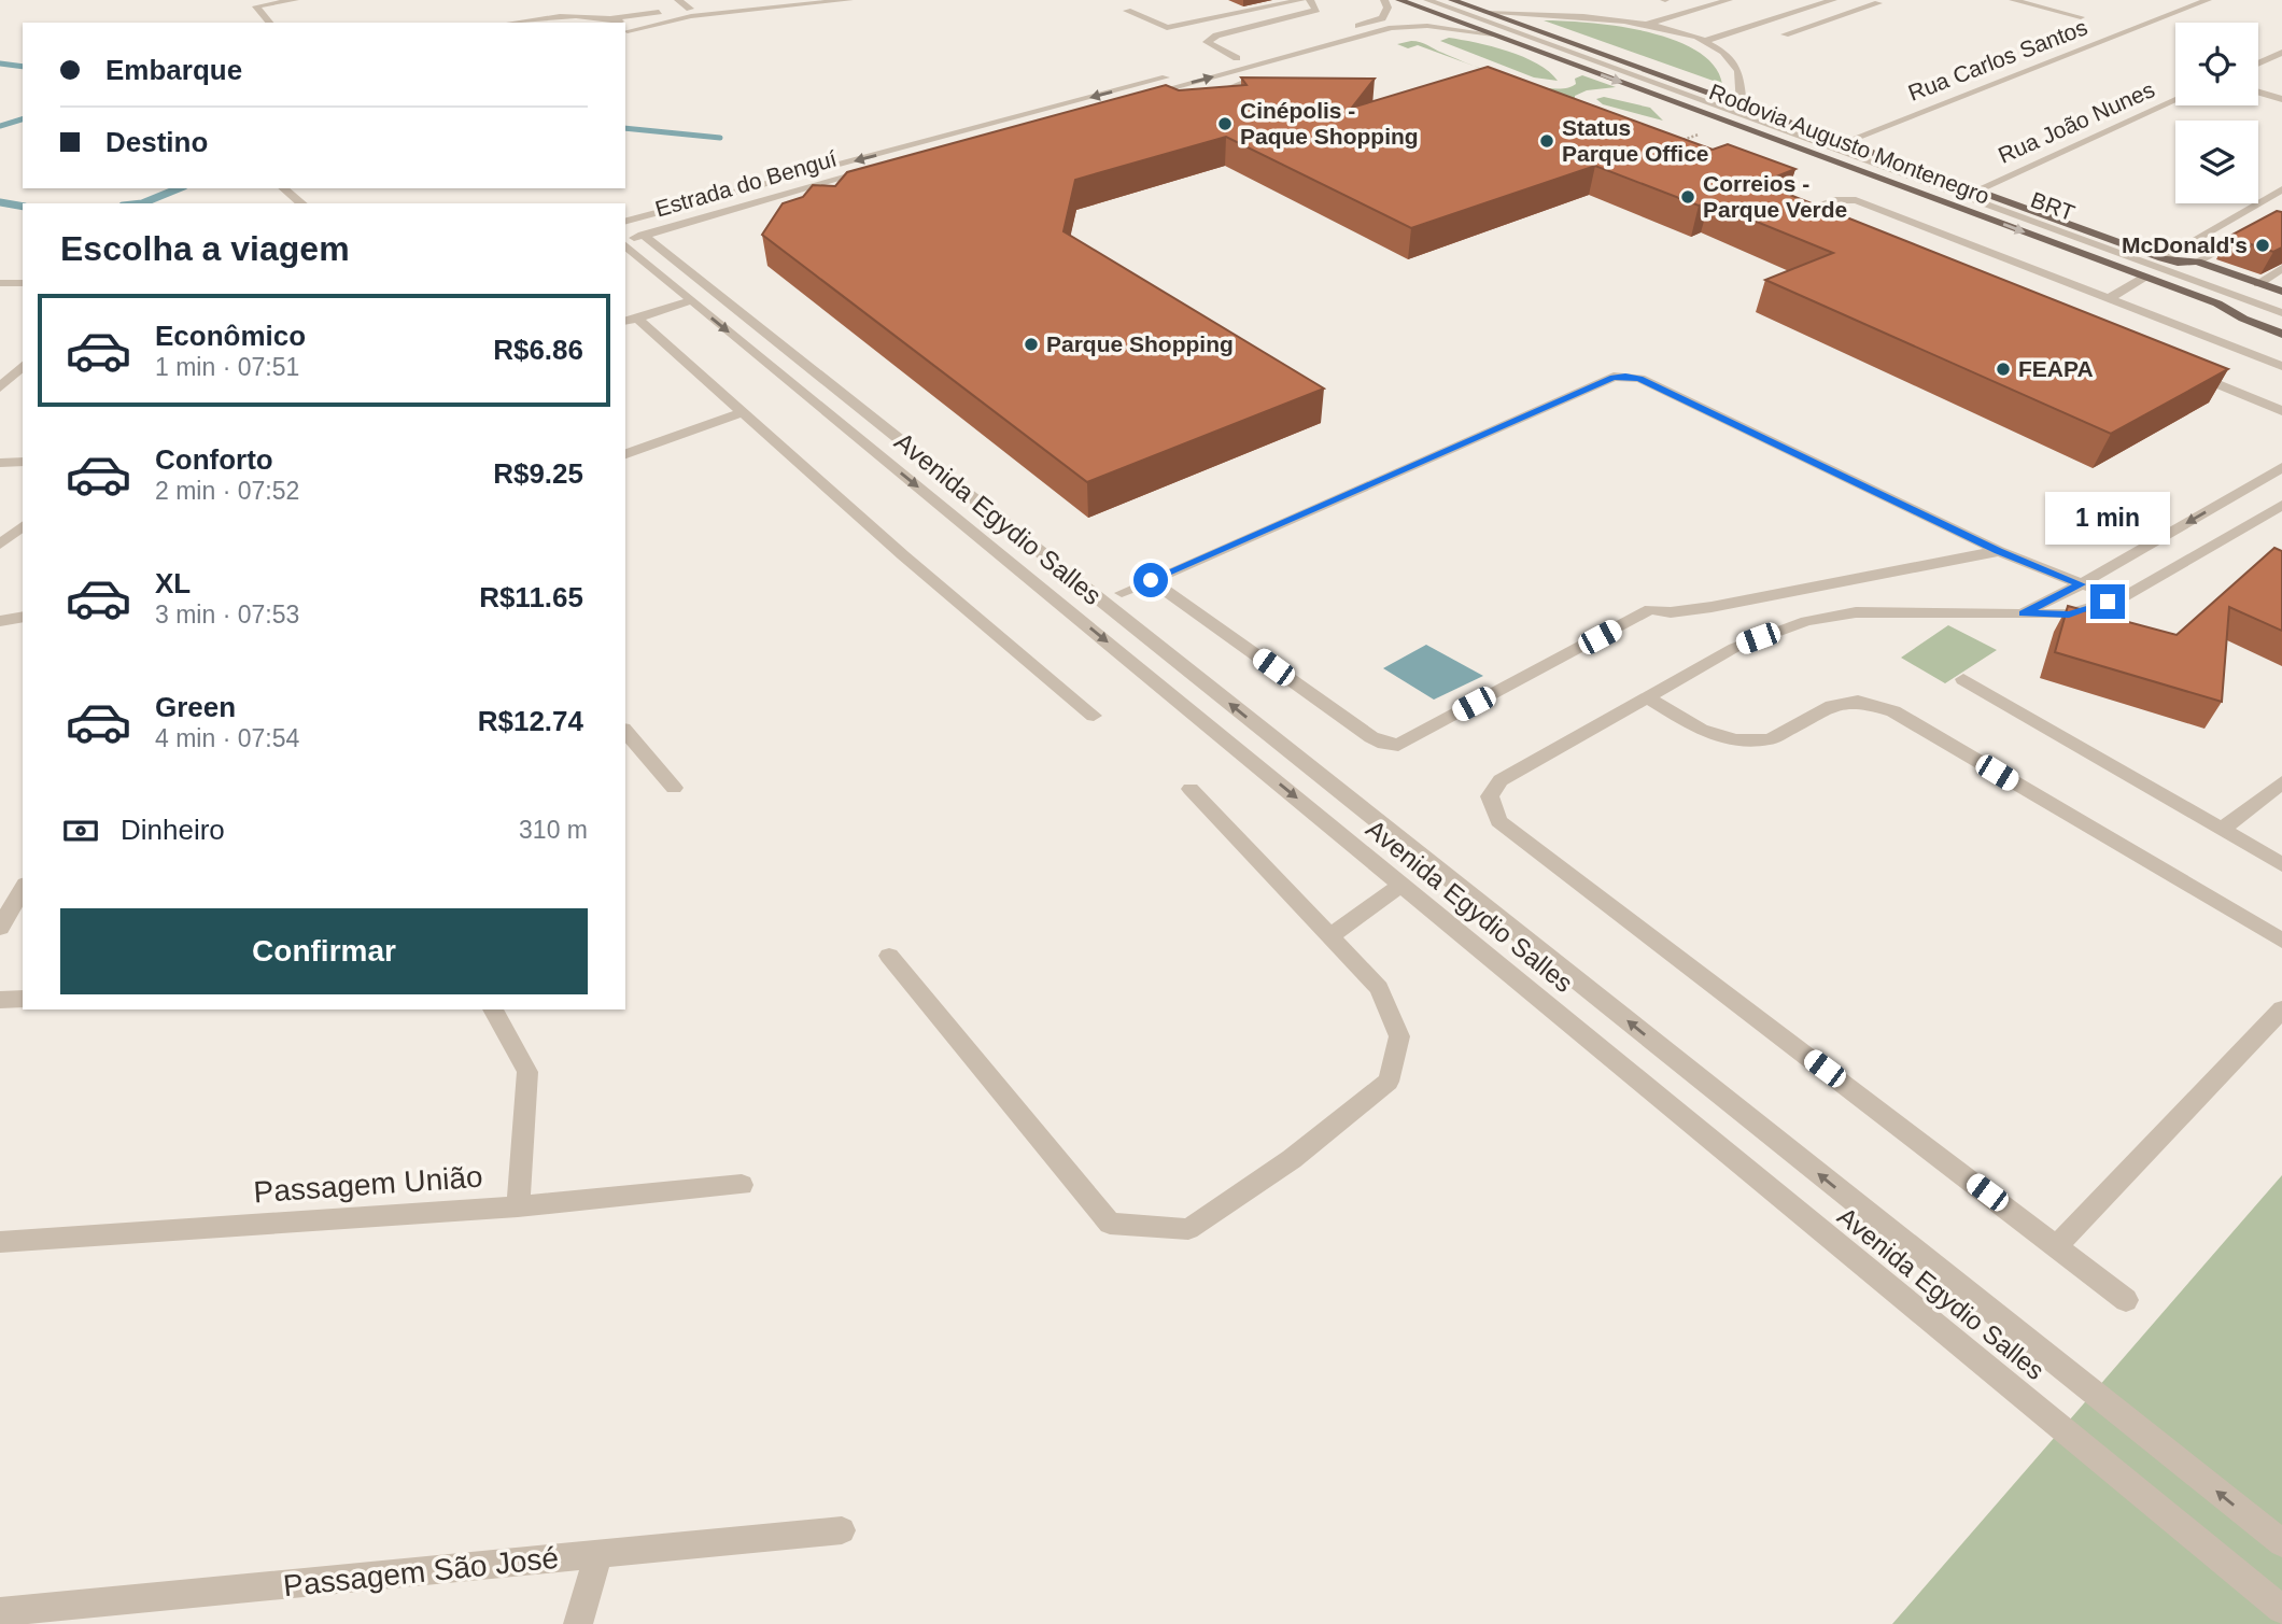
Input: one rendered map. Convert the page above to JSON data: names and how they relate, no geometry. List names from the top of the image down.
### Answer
{
  "streets": {
    "main road": ["Rodovia Augusto Montenegro"],
    "street": [
      "Rua Carlos Santos",
      "Rua João Nunes",
      "Estrada do Benguí",
      "BRT",
      "Avenida Egydio Salles",
      "Passagem União",
      "Passagem São José"
    ]
  },
  "crossings": [
    ["Rua Carlos Santos", "Rodovia Augusto Montenegro"],
    ["Rua João Nunes", "Rodovia Augusto Montenegro"],
    ["Estrada do Benguí", "Avenida Egydio Salles"]
  ],
  "places": [
    "Cinépolis - Paque Shopping",
    "Status Parque Office",
    "Correios - Parque Verde",
    "McDonald's",
    "Parque Shopping",
    "FEAPA"
  ],
  "page": {
    "banner": ["Embarque", "Destino"],
    "heading": "Escolha a viagem",
    "list": [
      {
        "name": "Econômico",
        "note": "1 min · 07:51",
        "value": "R$6.86"
      },
      {
        "name": "Conforto",
        "note": "2 min · 07:52",
        "value": "R$9.25"
      },
      {
        "name": "XL",
        "note": "3 min · 07:53",
        "value": "R$11.65"
      },
      {
        "name": "Green",
        "note": "4 min · 07:54",
        "value": "R$12.74"
      }
    ],
    "bubble": "1 min",
    "pay": ["Dinheiro", "310 m"],
    "buttons": "Confirmar"
  }
}
